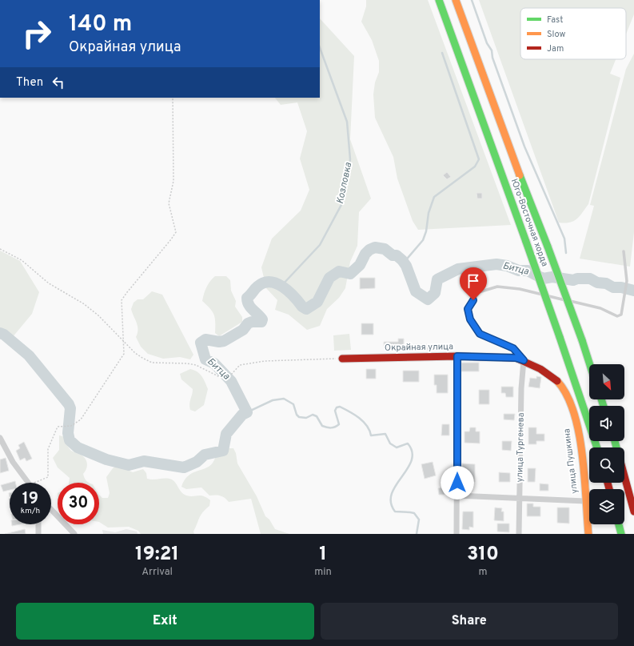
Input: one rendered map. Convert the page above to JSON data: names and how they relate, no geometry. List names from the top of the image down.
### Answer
{
  "streets": {
    "main road": ["Юго-Восточная хорда", "Окрайная улица", "улица Пушкина"],
    "street": ["улица Тургенева"]
  },
  "crossings": [
    ["Окрайная улица", "улица Тургенева"],
    ["Окрайная улица", "улица Пушкина"]
  ],
  "water": ["Козловка", "Битца"],
  "legend": ["Fast", "Slow", "Jam"],
  "north": "bottom right",
  "page": {
    "turn": ["140 m", "Окрайная улица"],
    "then": "Then",
    "speed": "19 km/h",
    "limit": "30",
    "eta": [
      "19:21",
      "Arrival",
      "1",
      "min",
      "310",
      "m"
    ],
    "buttons": ["Exit", "Share"]
  }
}
